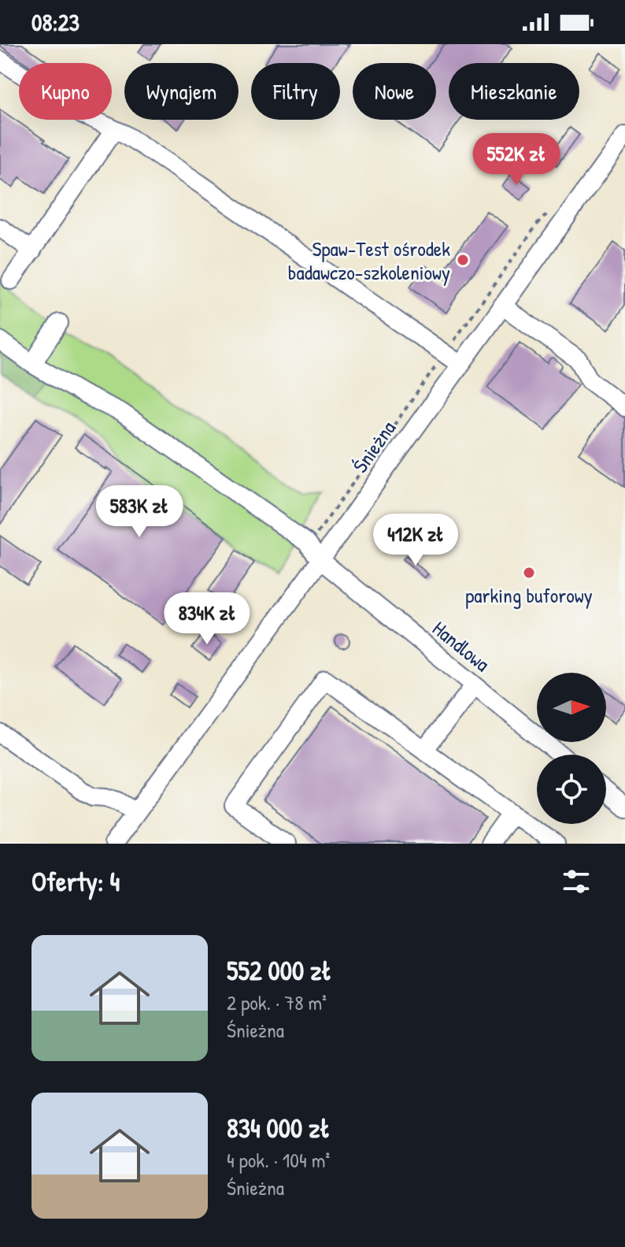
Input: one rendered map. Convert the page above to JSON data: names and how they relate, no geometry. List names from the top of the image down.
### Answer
{
  "streets": {
    "street": ["Śnieżna", "Handlowa"]
  },
  "crossings": [
    ["Śnieżna", "Handlowa"]
  ],
  "places": ["Spaw-Test ośrodek badawczo-szkoleniowy", "parking buforowy"],
  "north": "right",
  "page": {
    "status": "08:23",
    "chip": [
      "Kupno",
      "Wynajem",
      "Filtry",
      "Nowe",
      "Mieszkanie"
    ],
    "price": [
      "552K zł",
      "583K zł",
      "412K zł",
      "834K zł"
    ],
    "heading": "Oferty: 4",
    "list": [
      {
        "name": "552 000 zł",
        "note": "2 pok. · 78 m² · Śnieżna"
      },
      {
        "name": "834 000 zł",
        "note": "4 pok. · 104 m² · Śnieżna"
      }
    ]
  }
}
